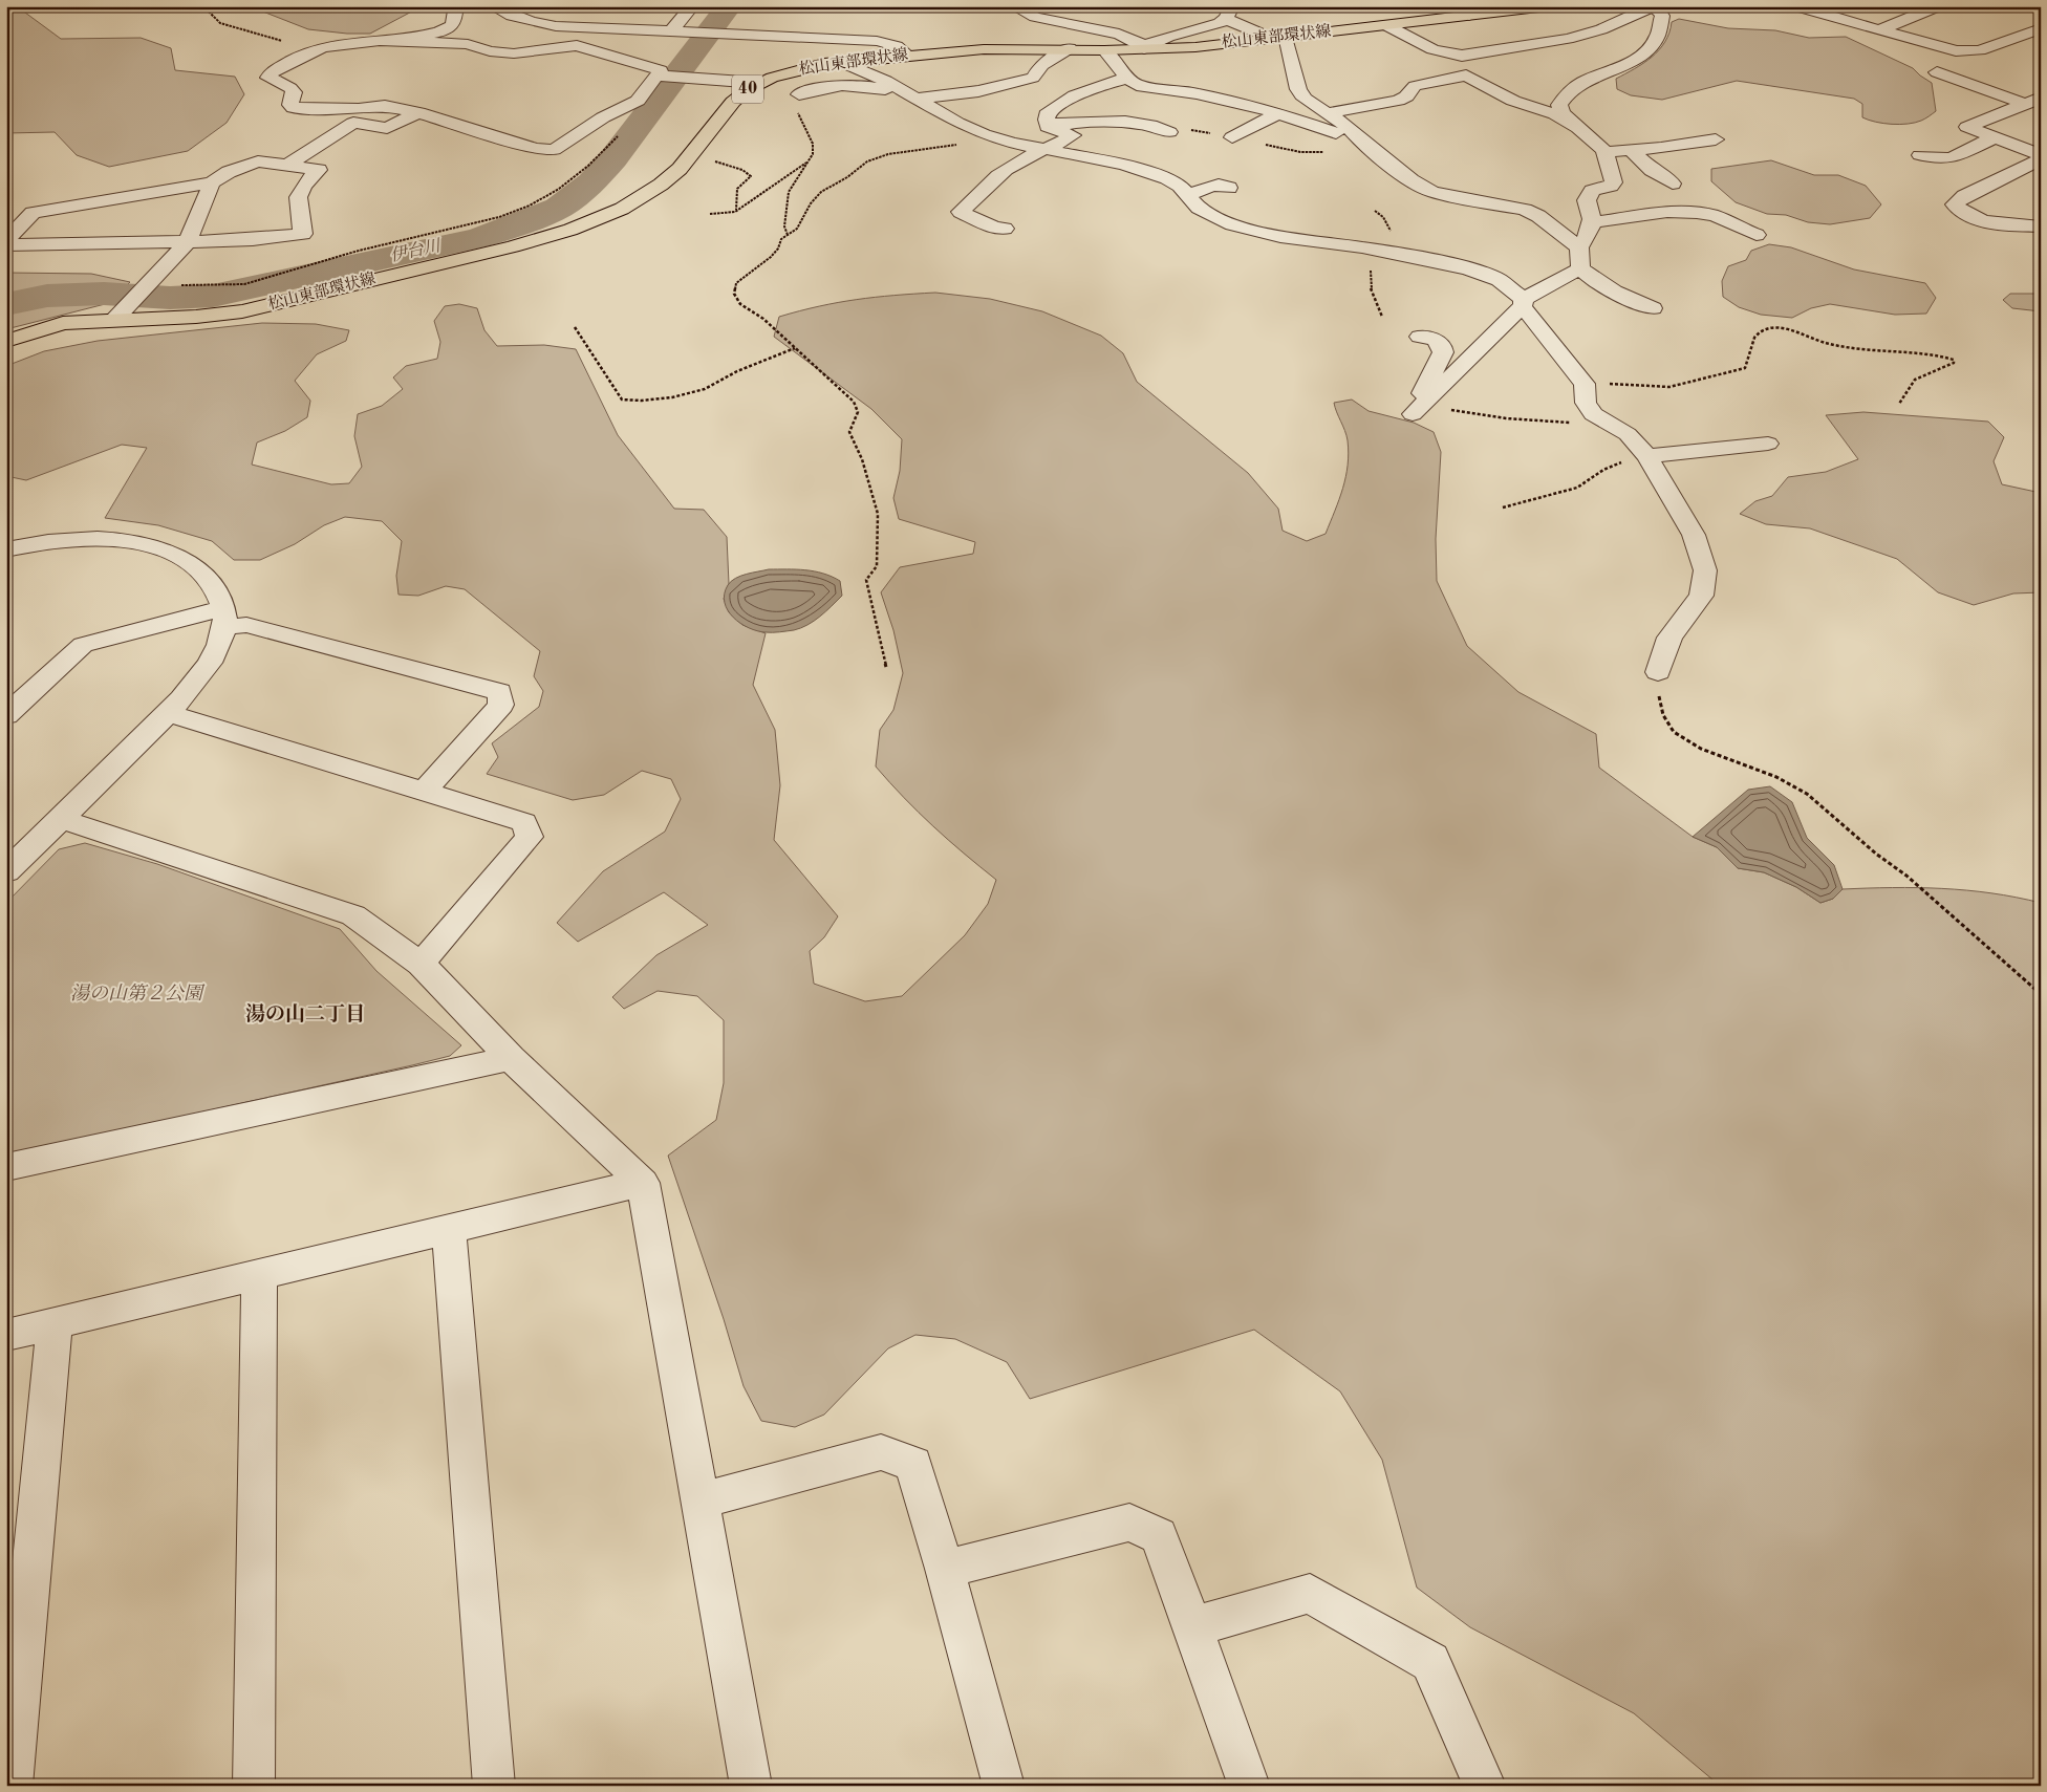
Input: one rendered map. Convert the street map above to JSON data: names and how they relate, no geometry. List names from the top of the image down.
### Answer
{
  "streets": {
    "main road": ["松山東部環状線", "40"]
  },
  "districts": ["湯の山二丁目"],
  "water": ["伊台川"],
  "parks": ["湯の山第２公園"]
}
